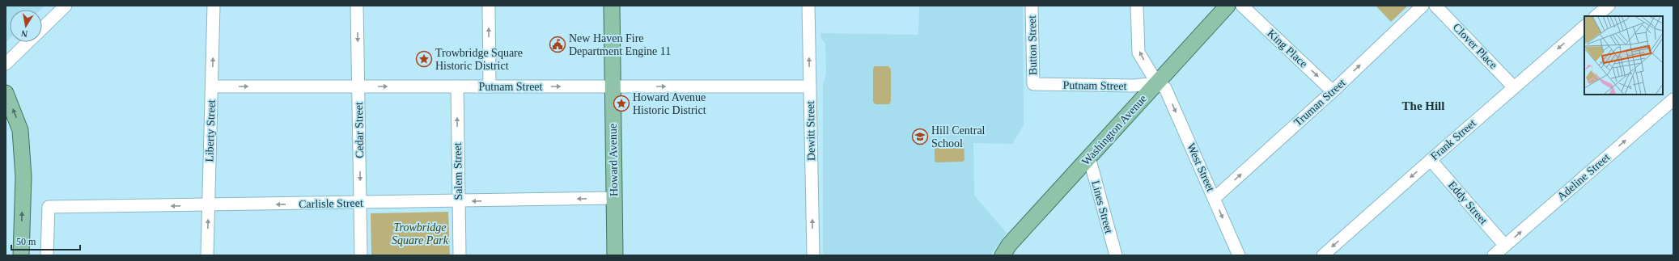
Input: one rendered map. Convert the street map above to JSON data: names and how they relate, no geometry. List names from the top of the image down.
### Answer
{
  "streets": {
    "main road": ["Washington Avenue", "Howard Avenue"],
    "street": [
      "Button Street",
      "Clover Place",
      "King Place",
      "Putnam Street",
      "Truman Street",
      "Cedar Street",
      "Liberty Street",
      "Dewitt Street",
      "Frank Street",
      "West Street",
      "Salem Street",
      "Adeline Street",
      "Eddy Street",
      "Carlisle Street",
      "Lines Street"
    ]
  },
  "crossings": [
    ["Button Street", "Putnam Street"],
    ["Clover Place", "Frank Street"],
    ["King Place", "Truman Street"],
    ["Putnam Street", "Cedar Street"],
    ["Putnam Street", "Washington Avenue"],
    ["Putnam Street", "Liberty Street"],
    ["Putnam Street", "Dewitt Street"],
    ["Putnam Street", "Howard Avenue"],
    ["Putnam Street", "West Street"],
    ["Putnam Street", "Salem Street"],
    ["Truman Street", "West Street"],
    ["Cedar Street", "Carlisle Street"],
    ["Washington Avenue", "West Street"],
    ["Washington Avenue", "Lines Street"],
    ["Liberty Street", "Carlisle Street"],
    ["Frank Street", "Eddy Street"],
    ["Howard Avenue", "Carlisle Street"],
    ["Salem Street", "Carlisle Street"],
    ["Adeline Street", "Eddy Street"]
  ],
  "one_way": [
    "King Place",
    "Putnam Street",
    "Truman Street",
    "Cedar Street",
    "Liberty Street",
    "Dewitt Street",
    "Frank Street",
    "Salem Street",
    "Adeline Street",
    "Carlisle Street"
  ],
  "districts": ["The Hill"],
  "parks": ["Trowbridge Square Park"],
  "places": {
    "public building": ["New Haven Fire Department Engine 11"],
    "place": ["Trowbridge Square Historic District", "Howard Avenue Historic District"],
    "school or university": ["Hill Central School"]
  },
  "scale_bar": "50 m",
  "north": "bottom"
}
